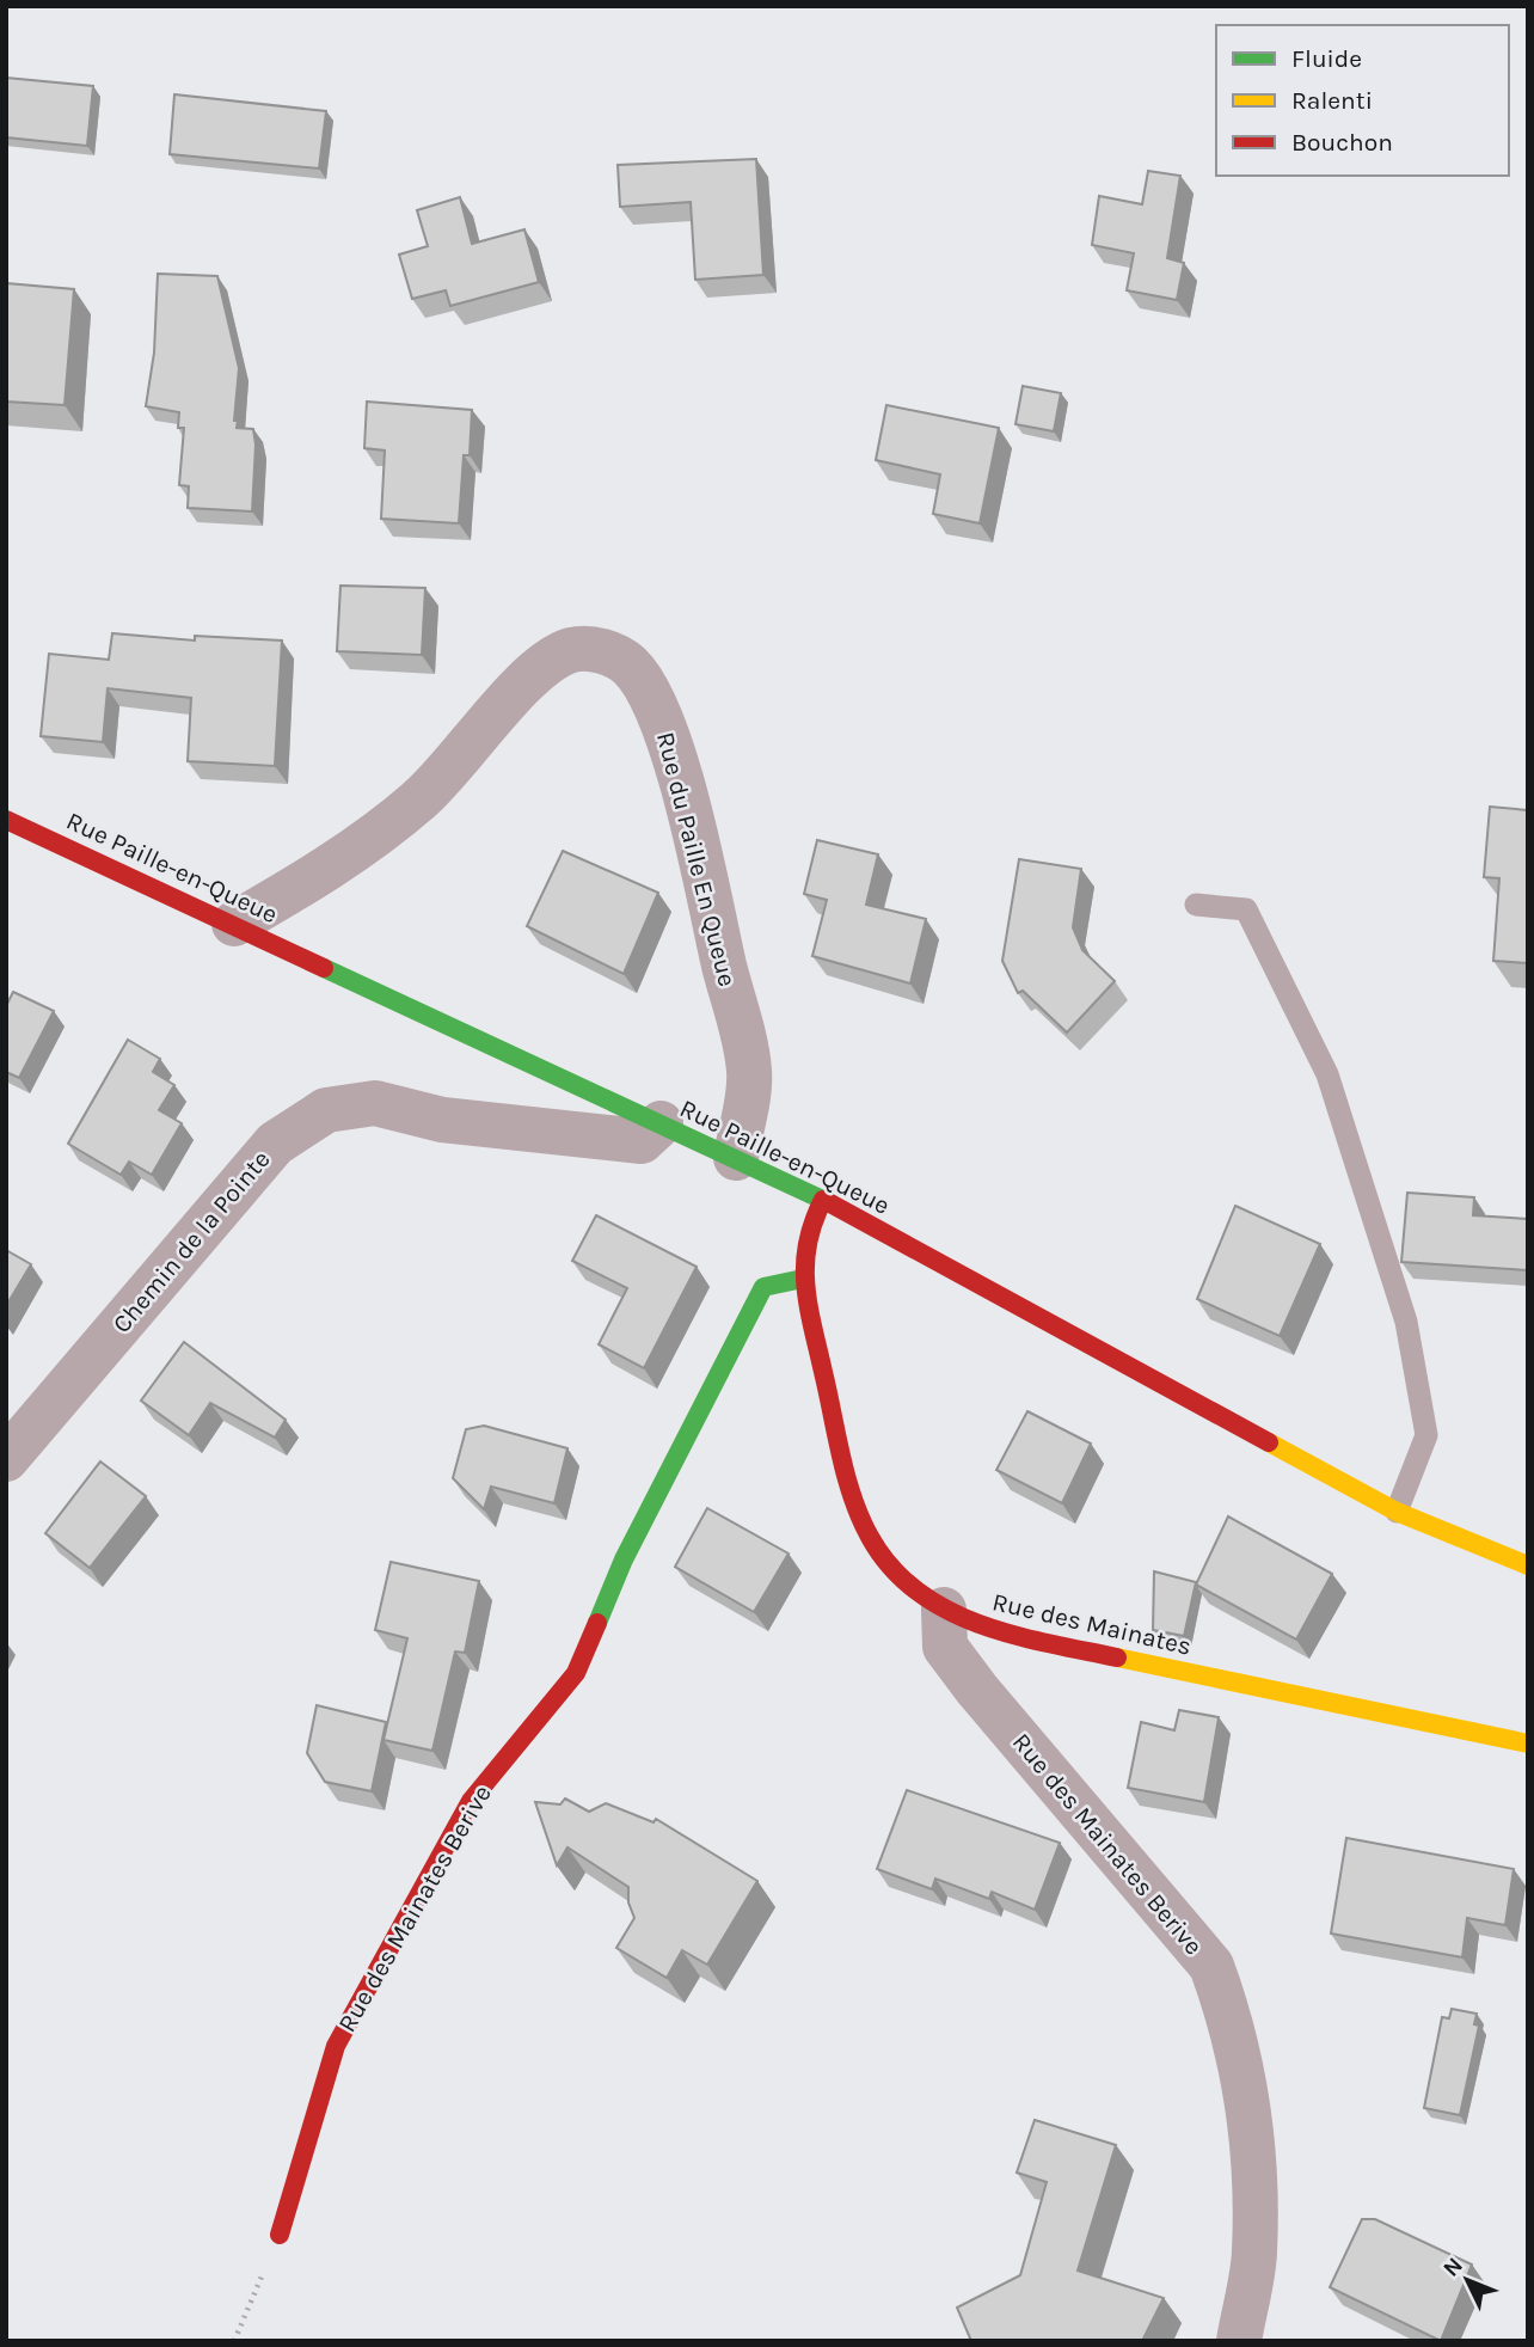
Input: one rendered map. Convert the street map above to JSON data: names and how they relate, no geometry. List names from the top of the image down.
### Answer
{
  "streets": {
    "street": [
      "Rue du Paille En Queue",
      "Rue Paille-en-Queue",
      "Chemin de la Pointe",
      "Rue des Mainates",
      "Rue des Mainates Berive"
    ]
  },
  "crossings": [
    ["Rue du Paille En Queue", "Rue Paille-en-Queue"],
    ["Rue Paille-en-Queue", "Chemin de la Pointe"],
    ["Rue Paille-en-Queue", "Rue des Mainates"],
    ["Rue des Mainates", "Rue des Mainates Berive"]
  ],
  "legend": ["Fluide", "Ralenti", "Bouchon"],
  "north": "top left"
}
